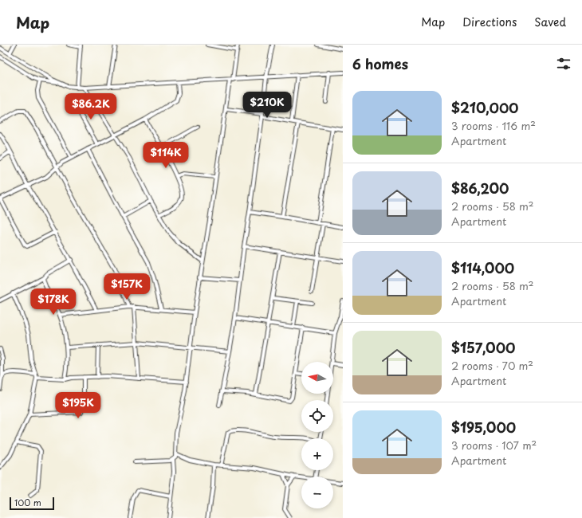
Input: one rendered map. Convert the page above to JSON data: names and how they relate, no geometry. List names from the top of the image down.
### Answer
{
  "scale_bar": "100 m",
  "north": "left",
  "page": {
    "header": "Map",
    "nav": ["Map", "Directions", "Saved"],
    "heading": "6 homes",
    "list": [
      {
        "name": "$210,000",
        "note": "3 rooms · 116 m² · Apartment"
      },
      {
        "name": "$86,200",
        "note": "2 rooms · 58 m² · Apartment"
      },
      {
        "name": "$114,000",
        "note": "2 rooms · 58 m² · Apartment"
      },
      {
        "name": "$157,000",
        "note": "2 rooms · 70 m² · Apartment"
      },
      {
        "name": "$195,000",
        "note": "3 rooms · 107 m² · Apartment"
      }
    ],
    "price": [
      "$210K",
      "$86.2K",
      "$114K",
      "$157K",
      "$178K",
      "$195K"
    ],
    "map_buttons": ["+", "−"],
    "scale": "100 m"
  }
}
